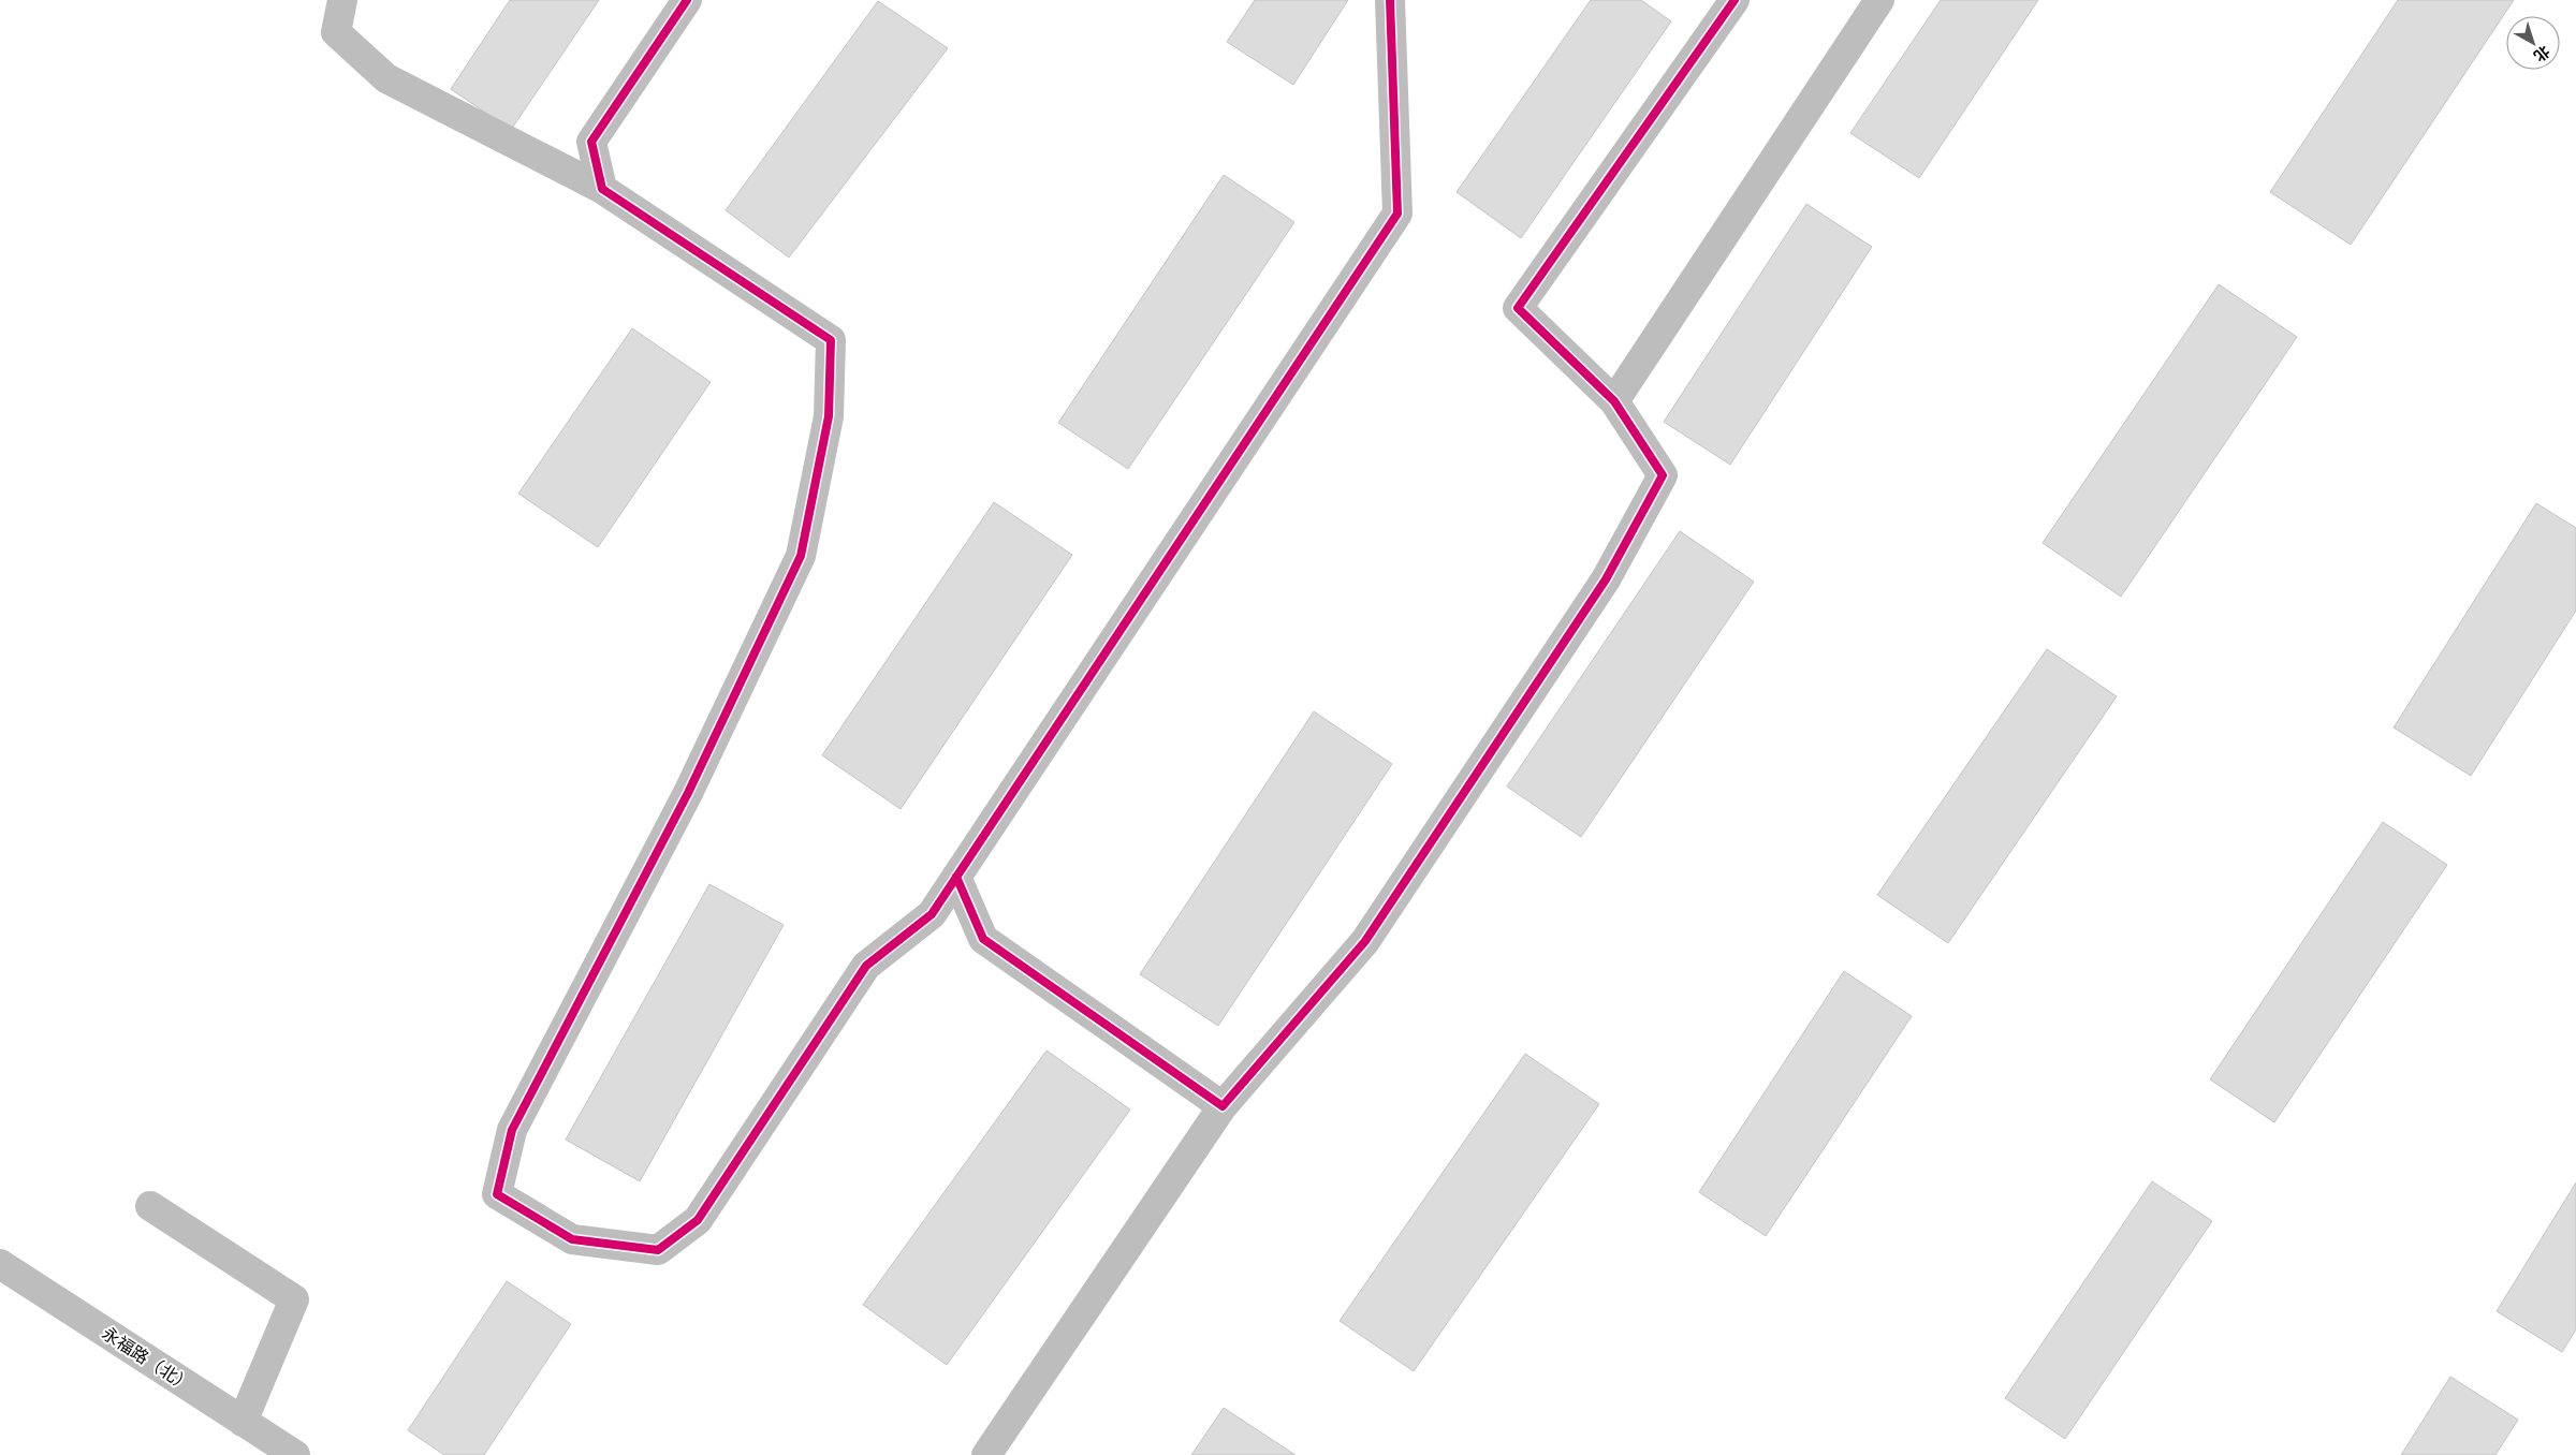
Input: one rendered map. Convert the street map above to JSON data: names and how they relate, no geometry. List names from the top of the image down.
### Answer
{
  "streets": {
    "street": ["永福路（北）"]
  },
  "north": "bottom right"
}
